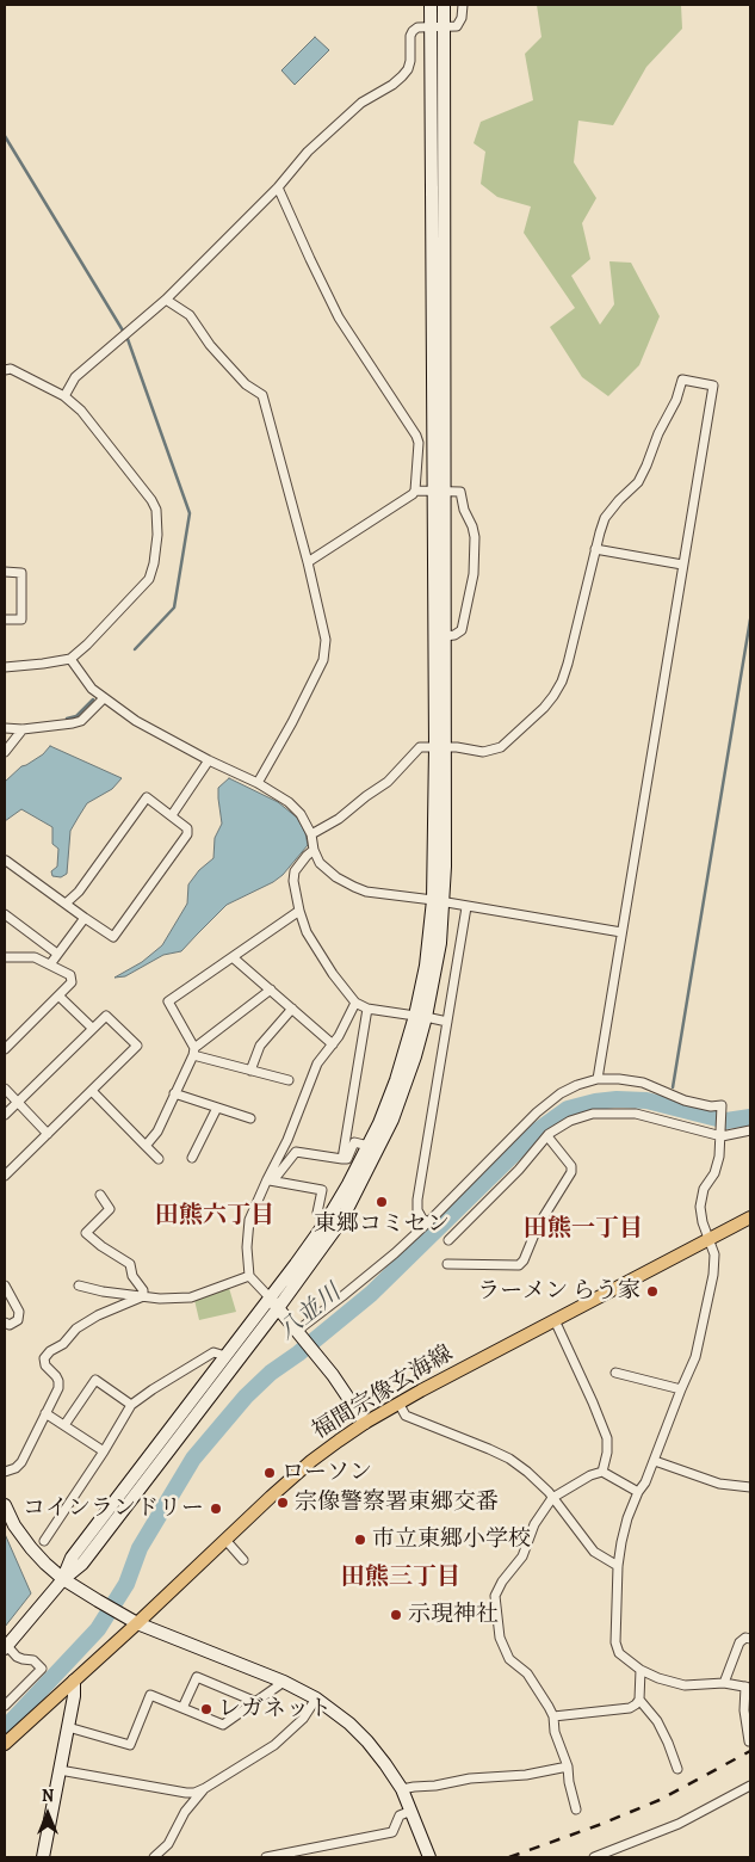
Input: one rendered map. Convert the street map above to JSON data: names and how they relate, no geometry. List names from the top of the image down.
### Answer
{
  "streets": {
    "main road": ["福間宗像玄海線"]
  },
  "districts": ["田熊六丁目", "田熊一丁目", "田熊三丁目"],
  "water": ["八並川"],
  "places": [
    "東郷コミセン",
    "ラーメン らう家",
    "ローソン",
    "宗像警察署東郷交番",
    "コインランドリー",
    "市立東郷小学校",
    "示現神社",
    "レガネット"
  ],
  "north": "top"
}
